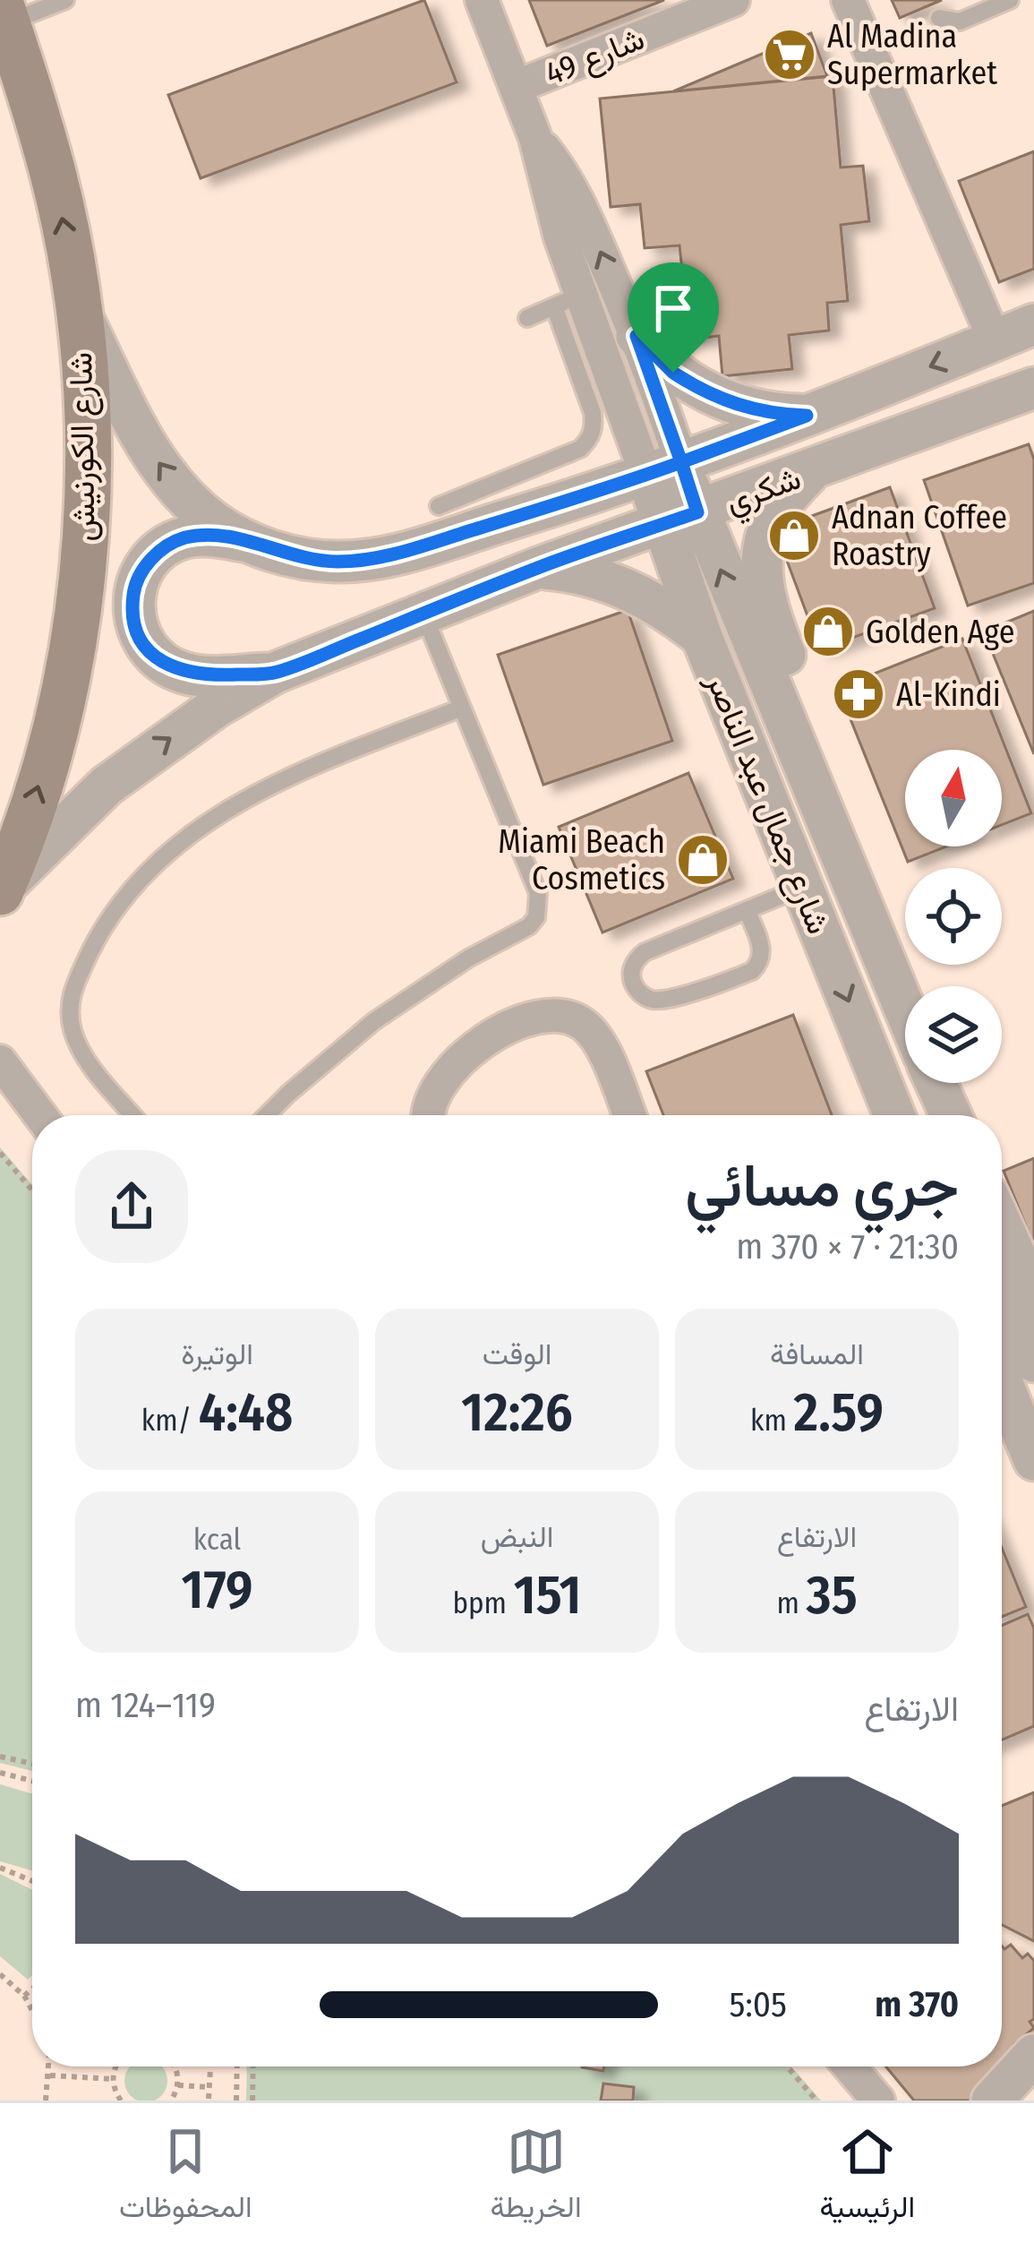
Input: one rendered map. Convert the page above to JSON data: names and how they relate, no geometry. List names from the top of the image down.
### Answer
{
  "streets": {
    "main road": ["شارع الكورنيش"],
    "street": ["شارع 49", "شكري", "شارع جمال عبد الناصر"]
  },
  "crossings": [
    ["شارع الكورنيش", "شكري"],
    ["شكري", "شارع جمال عبد الناصر"]
  ],
  "one_way": ["شارع الكورنيش"],
  "places": {
    "supermarket": ["Al Madina Supermarket"],
    "shop": ["Adnan Coffee Roastry", "Golden Age", "Miami Beach Cosmetics"],
    "pharmacy": ["Al-Kindi"]
  },
  "north": "top",
  "page": {
    "heading": ["جري مسائي", "21:30 · 7 × 370 m"],
    "stats": [
      ["المسافة", "2.59 km"],
      ["الوقت", "12:26"],
      ["الوتيرة", "4:48 /km"],
      ["الارتفاع", "35 m"],
      ["النبض", "151 bpm"],
      ["kcal", "179"]
    ],
    "chart": ["الارتفاع", "119–124 m"],
    "list": [
      {
        "name": "370 m",
        "note": "5:05"
      }
    ],
    "tabs": ["الرئيسية", "الخريطة", "المحفوظات"]
  }
}
